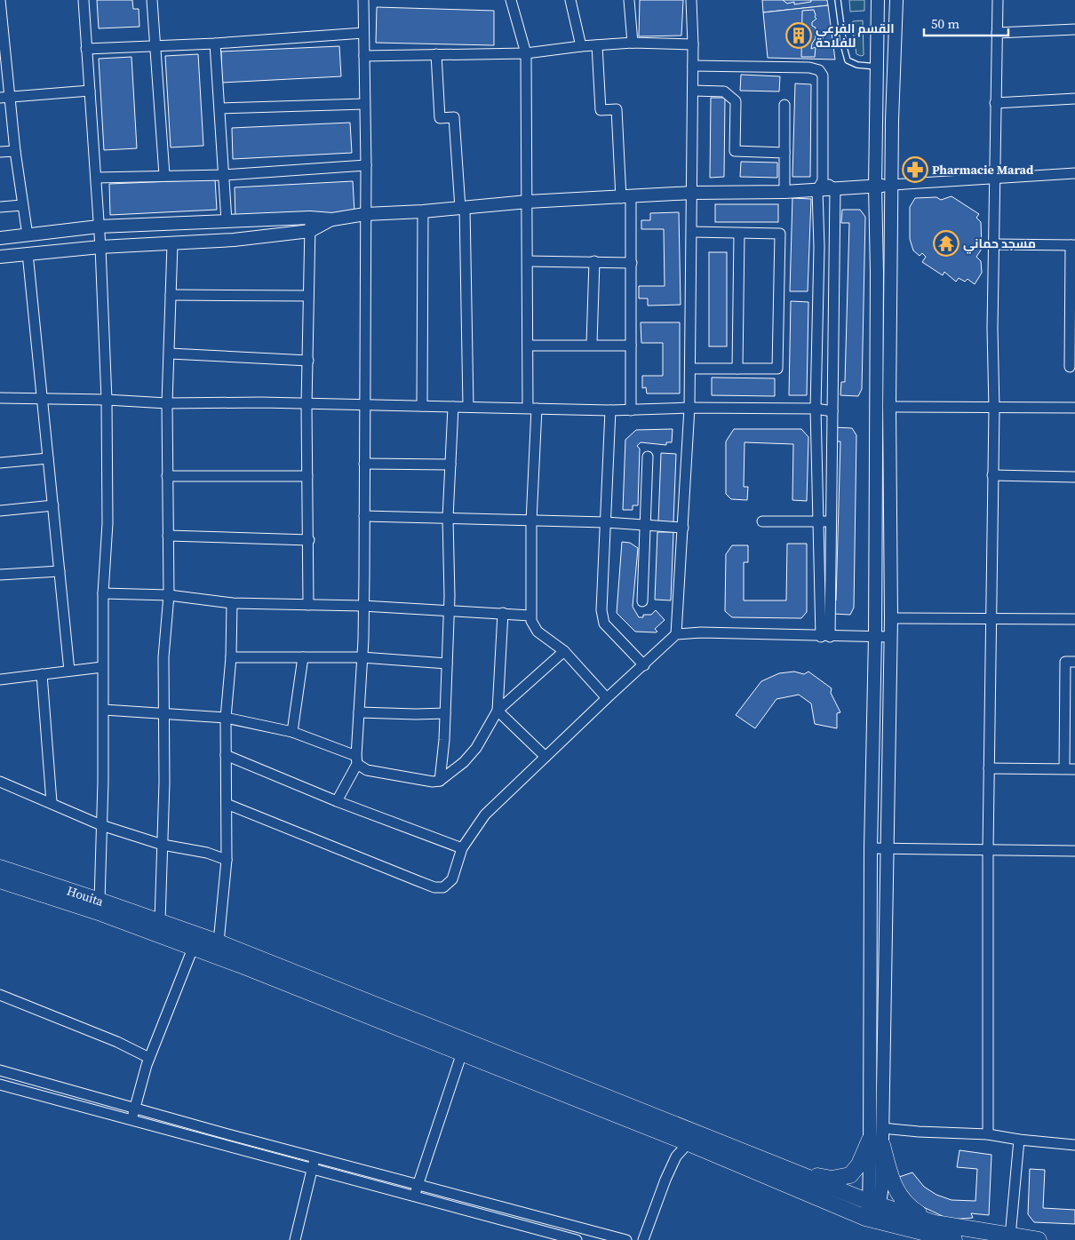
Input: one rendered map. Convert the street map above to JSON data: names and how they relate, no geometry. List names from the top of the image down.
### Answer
{
  "streets": {
    "main road": ["Houita"]
  },
  "places": {
    "building": ["القسم الفرعي للفلاحة"],
    "pharmacy": ["Pharmacie Marad"],
    "temple": ["مسجد حماني"]
  },
  "scale_bar": "50 m"
}
